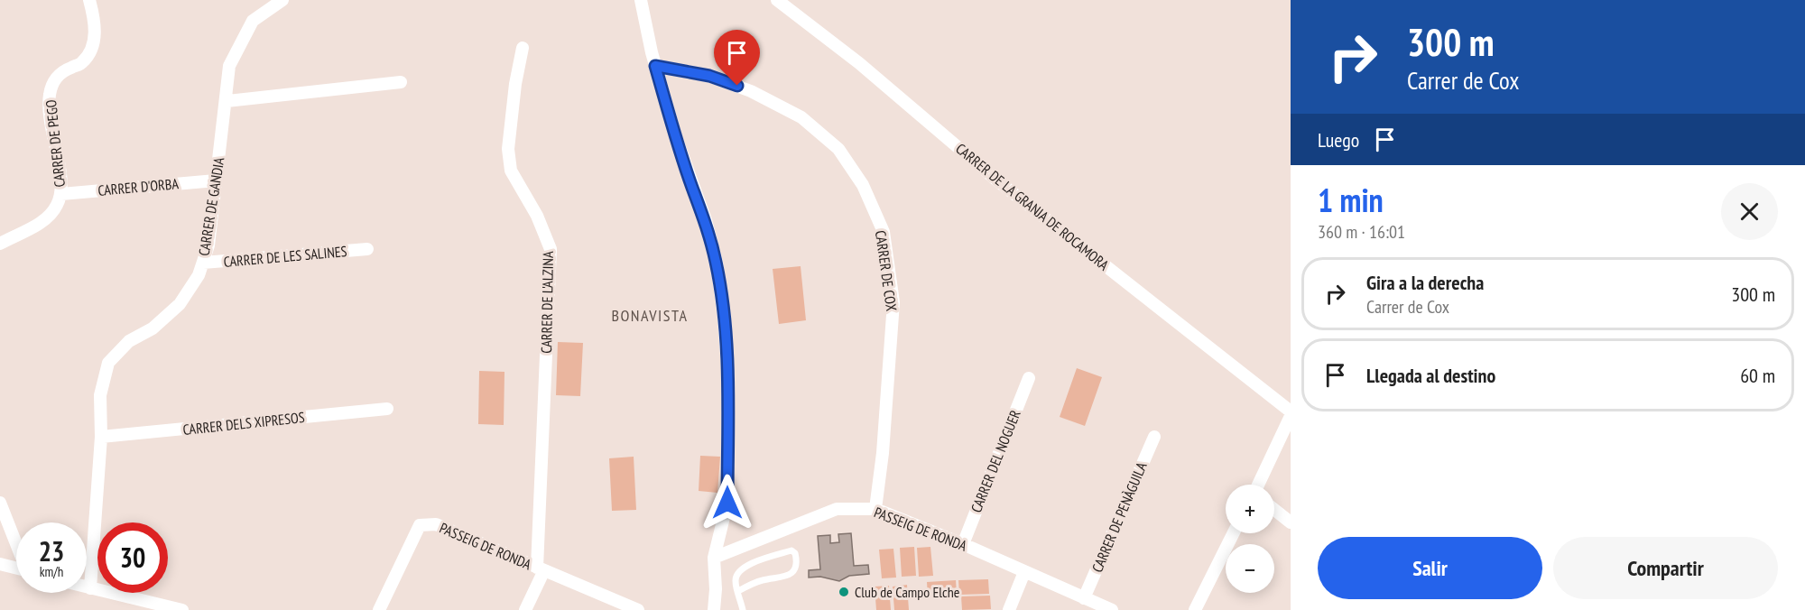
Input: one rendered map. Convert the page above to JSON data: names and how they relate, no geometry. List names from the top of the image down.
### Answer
{
  "streets": {
    "street": [
      "CARRER DE PEGO",
      "CARRER D'ORBA",
      "CARRER DE GANDIA",
      "CARRER DE LA GRANJA DE ROCAMORA",
      "CARRER DE LES SALINES",
      "CARRER DE COX",
      "CARRER DE L'ALZINA",
      "CARRER DELS XIPRESOS",
      "CARRER DEL NOGUER",
      "CARRER DE PENÀGUILA",
      "PASSEIG DE RONDA"
    ]
  },
  "crossings": [
    ["CARRER DE PEGO", "CARRER D'ORBA"],
    ["CARRER D'ORBA", "CARRER DE GANDIA"],
    ["CARRER DE GANDIA", "CARRER DE LES SALINES"],
    ["CARRER DE GANDIA", "CARRER DELS XIPRESOS"],
    ["CARRER DE COX", "PASSEIG DE RONDA"],
    ["CARRER DE L'ALZINA", "PASSEIG DE RONDA"],
    ["CARRER DEL NOGUER", "PASSEIG DE RONDA"],
    ["CARRER DE PENÀGUILA", "PASSEIG DE RONDA"]
  ],
  "districts": ["BONAVISTA"],
  "places": ["Club de Campo Elche"],
  "page": {
    "turn": ["300 m", "Carrer de Cox"],
    "then": "Luego",
    "heading": ["1 min", "360 m · 16:01"],
    "list": [
      {
        "name": "Gira a la derecha",
        "note": "Carrer de Cox",
        "value": "300 m"
      },
      {
        "name": "Llegada al destino",
        "value": "60 m"
      }
    ],
    "map_buttons": ["+", "−"],
    "speed": "23 km/h",
    "limit": "30",
    "buttons": ["Salir", "Compartir"]
  }
}
